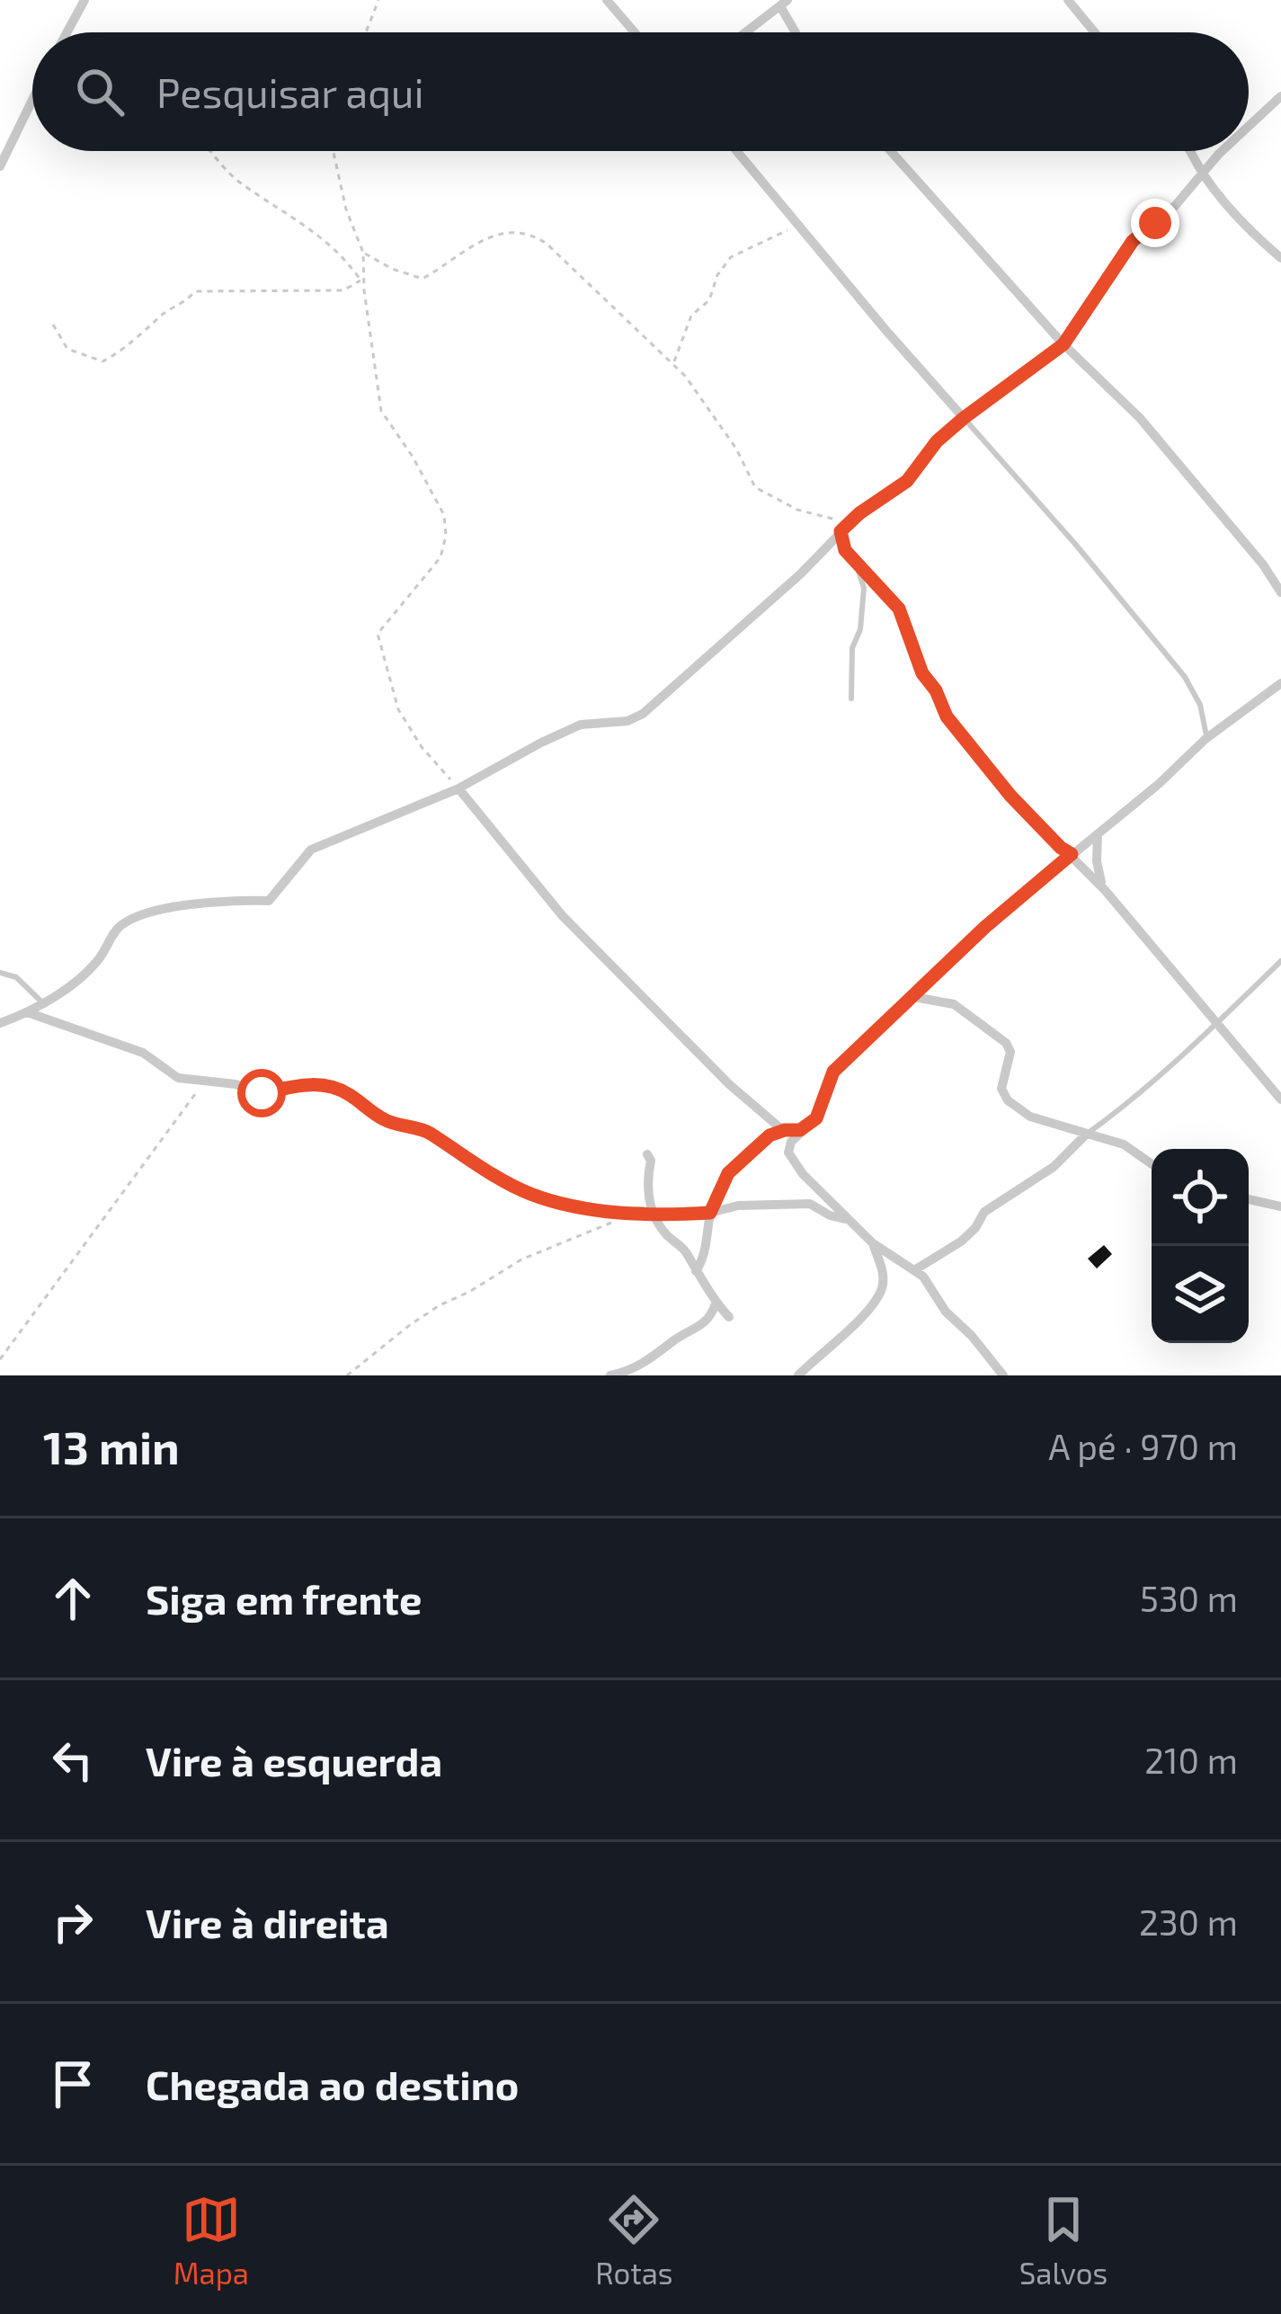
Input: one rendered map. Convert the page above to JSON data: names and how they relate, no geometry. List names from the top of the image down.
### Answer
{
  "page": {
    "search": "Pesquisar aqui",
    "heading": ["13 min", "A pé · 970 m"],
    "list": [
      ["Siga em frente", "530 m"],
      ["Vire à esquerda", "210 m"],
      ["Vire à direita", "230 m"],
      "Chegada ao destino"
    ],
    "nav": ["Mapa", "Rotas", "Salvos"]
  }
}
